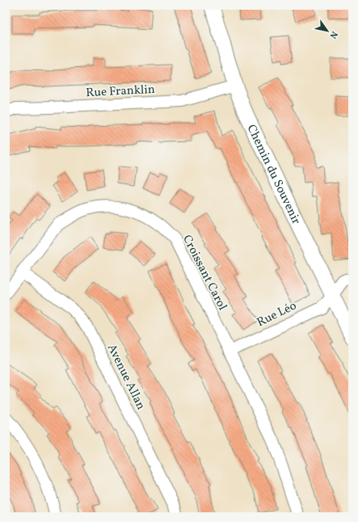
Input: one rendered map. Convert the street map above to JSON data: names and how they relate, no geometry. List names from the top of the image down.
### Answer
{
  "streets": {
    "street": [
      "Rue Franklin",
      "Chemin du Souvenir",
      "Croissant Carol",
      "Rue Léo",
      "Avenue Allan"
    ]
  },
  "crossings": [
    ["Rue Franklin", "Chemin du Souvenir"],
    ["Chemin du Souvenir", "Rue Léo"],
    ["Croissant Carol", "Rue Léo"],
    ["Croissant Carol", "Avenue Allan"]
  ],
  "north": "bottom right"
}
